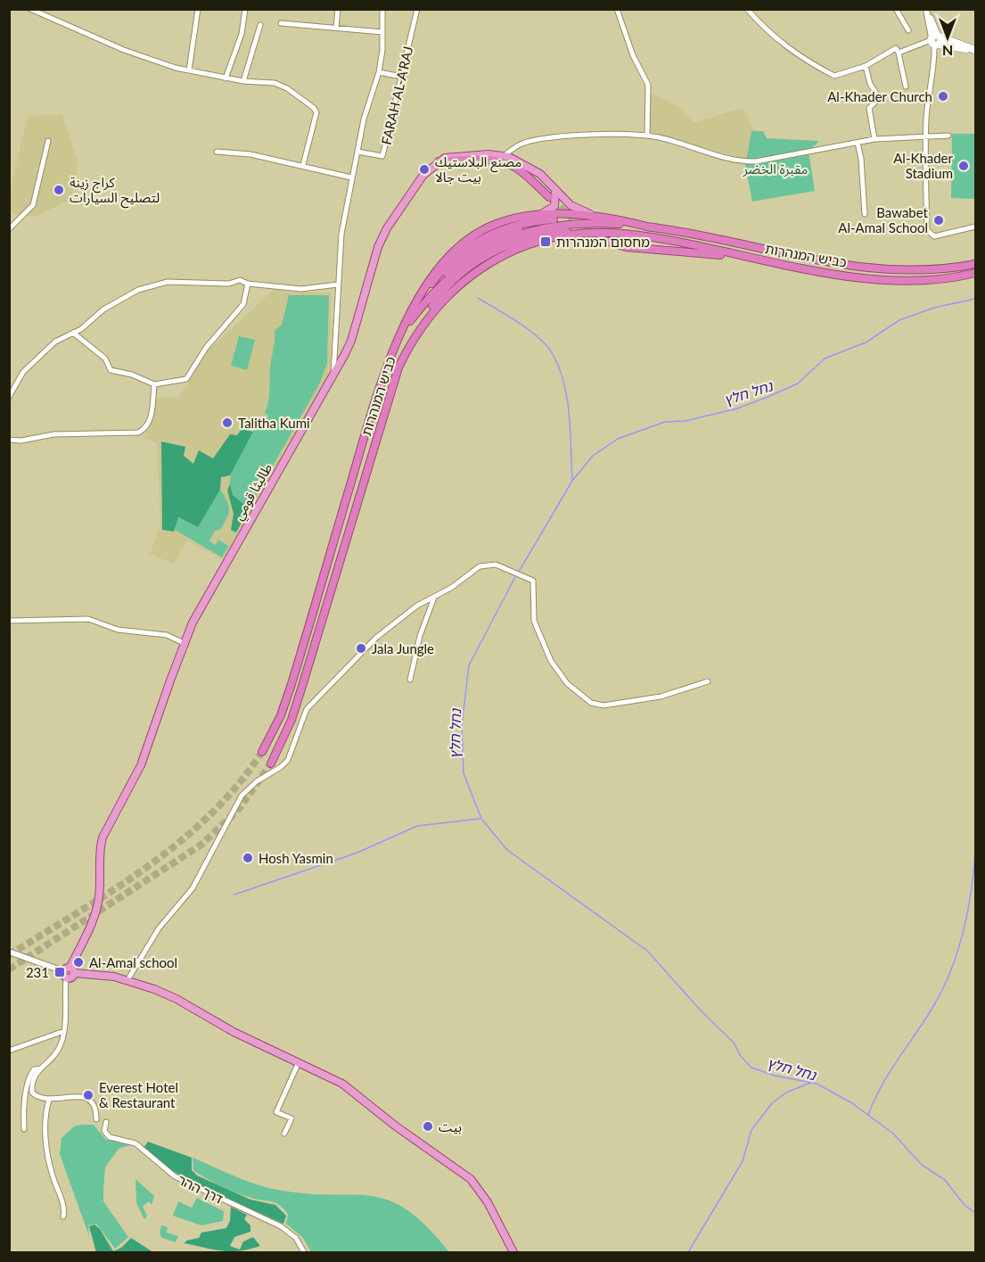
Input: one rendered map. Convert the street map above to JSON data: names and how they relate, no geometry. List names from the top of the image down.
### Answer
{
  "streets": {
    "highway": ["כביש המנהרות"],
    "main road": ["طاليثا قومي"],
    "street": ["FARAH AL-A'RAJ", "דרך ההר"]
  },
  "water": ["נחל חלץ"],
  "parks": ["مقبرة الخضر"],
  "places": {
    "other": [
      "Al-Khader Church",
      "Al-Khader Stadium",
      "مصنع البلاستيك بيت جالا",
      "كراج زينة لتصليح السيارات",
      "Bawabet Al-Amal School",
      "Talitha Kumi",
      "Jala Jungle",
      "Hosh Yasmin",
      "Al-Amal school",
      "Everest Hotel & Restaurant",
      "بيت"
    ],
    "transit": ["מחסום המנהרות", "231"]
  },
  "north": "bottom"
}
